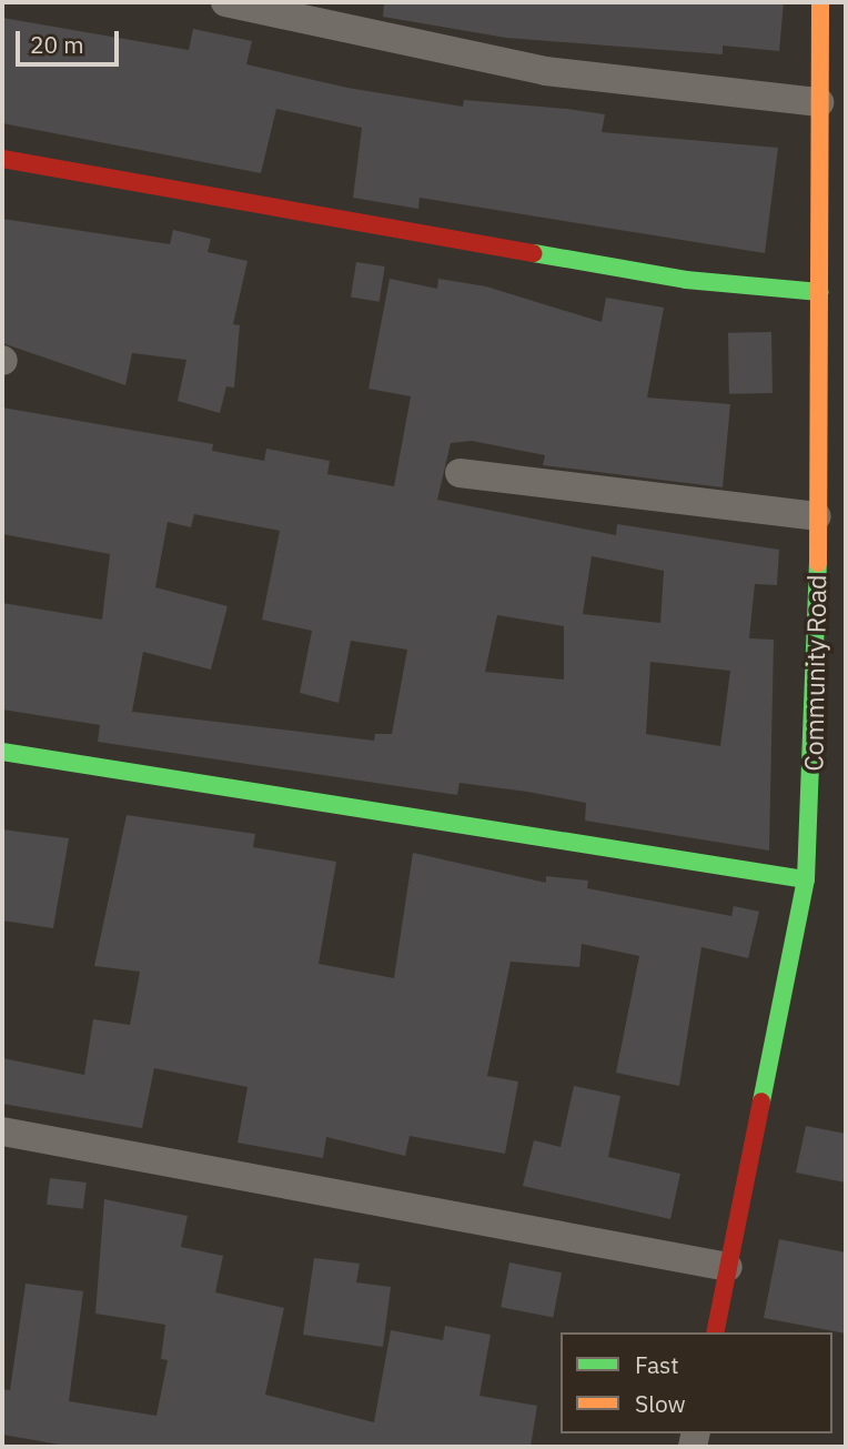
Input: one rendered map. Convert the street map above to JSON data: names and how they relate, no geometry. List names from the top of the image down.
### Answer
{
  "streets": {
    "street": ["Community Road"]
  },
  "legend": ["Fast", "Slow"],
  "scale_bar": "20 m"
}
